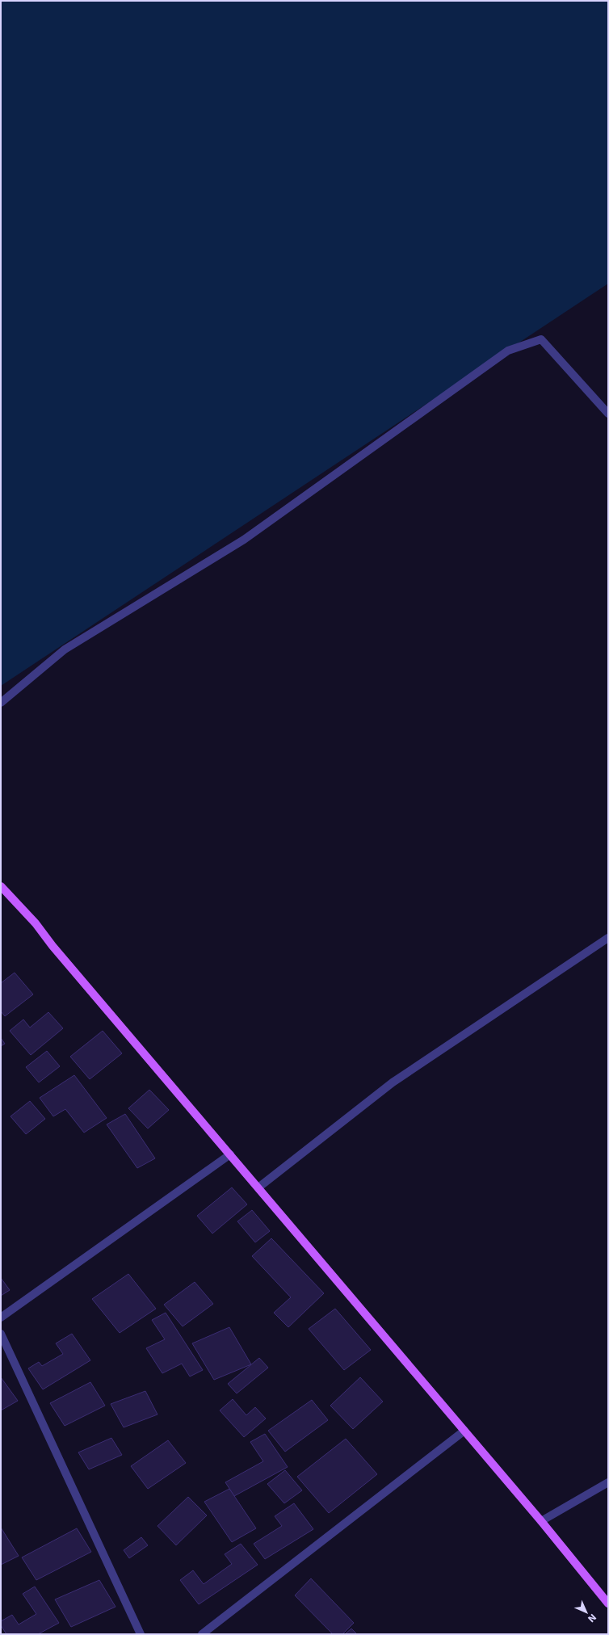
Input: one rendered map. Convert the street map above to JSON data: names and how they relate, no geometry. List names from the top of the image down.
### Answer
{
  "north": "bottom right"
}
